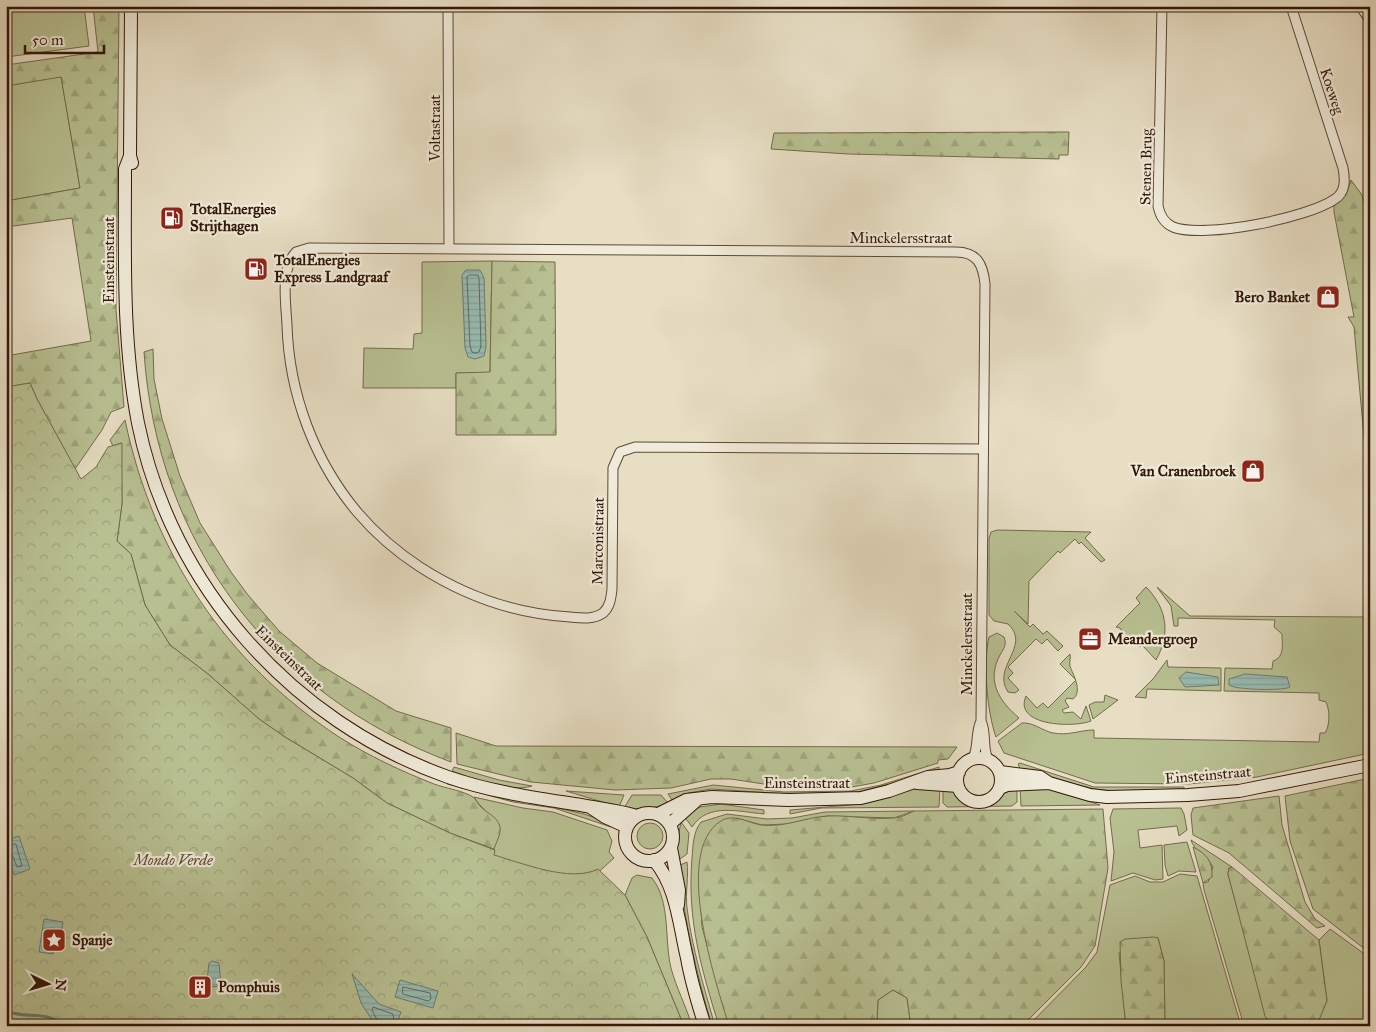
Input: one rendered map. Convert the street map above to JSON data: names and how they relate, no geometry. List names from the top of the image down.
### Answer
{
  "streets": {
    "main road": ["Einsteinstraat"],
    "street": [
      "Koeweg",
      "Voltastraat",
      "Stenen Brug",
      "Minckelersstraat",
      "Marconistraat"
    ]
  },
  "crossings": [
    ["Koeweg", "Stenen Brug"],
    ["Voltastraat", "Minckelersstraat"],
    ["Voltastraat", "Marconistraat"],
    ["Minckelersstraat", "Einsteinstraat"],
    ["Minckelersstraat", "Marconistraat"]
  ],
  "parks": ["Mondo Verde"],
  "places": {
    "fuel station": ["TotalEnergies Strijthagen", "TotalEnergies Express Landgraaf"],
    "shop": ["Bero Banket", "Van Cranenbroek"],
    "office": ["Meandergroep"],
    "place": ["Spanje"],
    "building": ["Pomphuis"]
  },
  "scale_bar": "50 m",
  "north": "right"
}
